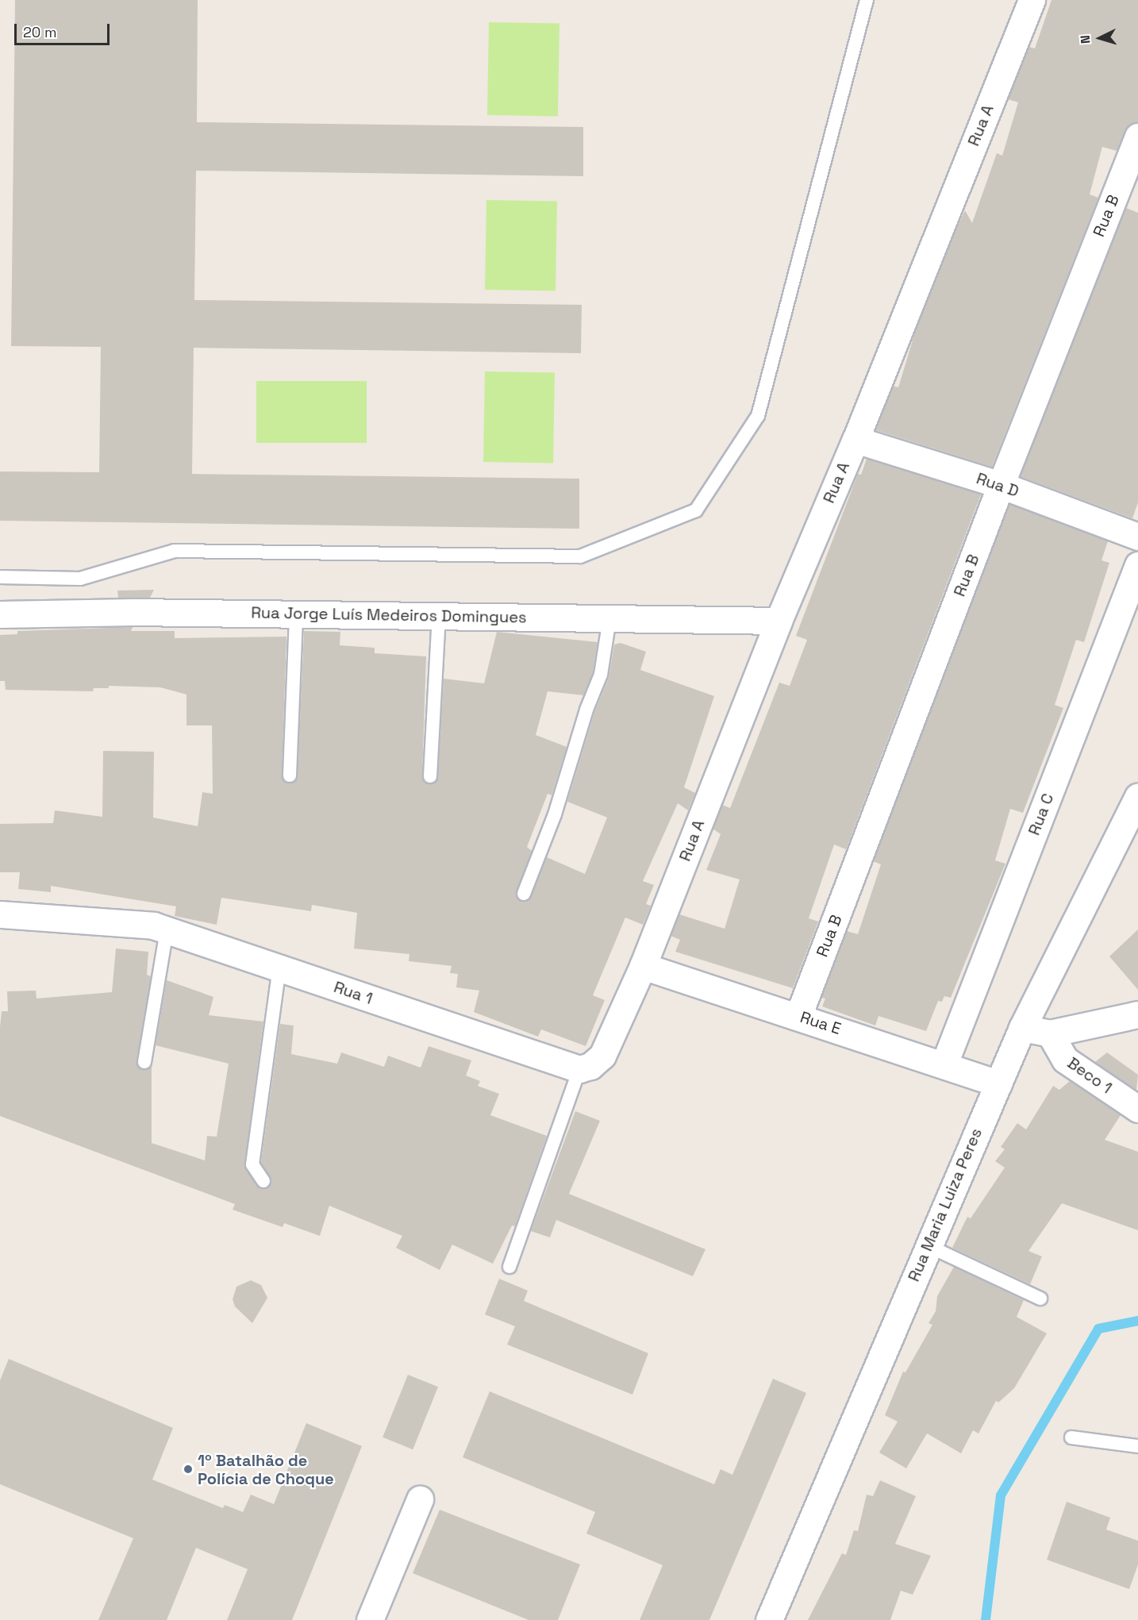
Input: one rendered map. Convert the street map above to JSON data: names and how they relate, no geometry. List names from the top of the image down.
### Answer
{
  "streets": {
    "street": [
      "Rua A",
      "Rua B",
      "Rua D",
      "Rua Jorge Luís Medeiros Domingues",
      "Rua C",
      "Rua 1",
      "Rua E",
      "Beco 1",
      "Rua Maria Luiza Peres"
    ]
  },
  "crossings": [
    ["Rua A", "Rua D"],
    ["Rua A", "Rua Jorge Luís Medeiros Domingues"],
    ["Rua A", "Rua E"],
    ["Rua B", "Rua D"],
    ["Rua B", "Rua E"],
    ["Rua C", "Rua E"],
    ["Rua E", "Rua Maria Luiza Peres"]
  ],
  "places": ["1º Batalhão de Polícia de Choque"],
  "scale_bar": "20 m",
  "north": "left"
}
